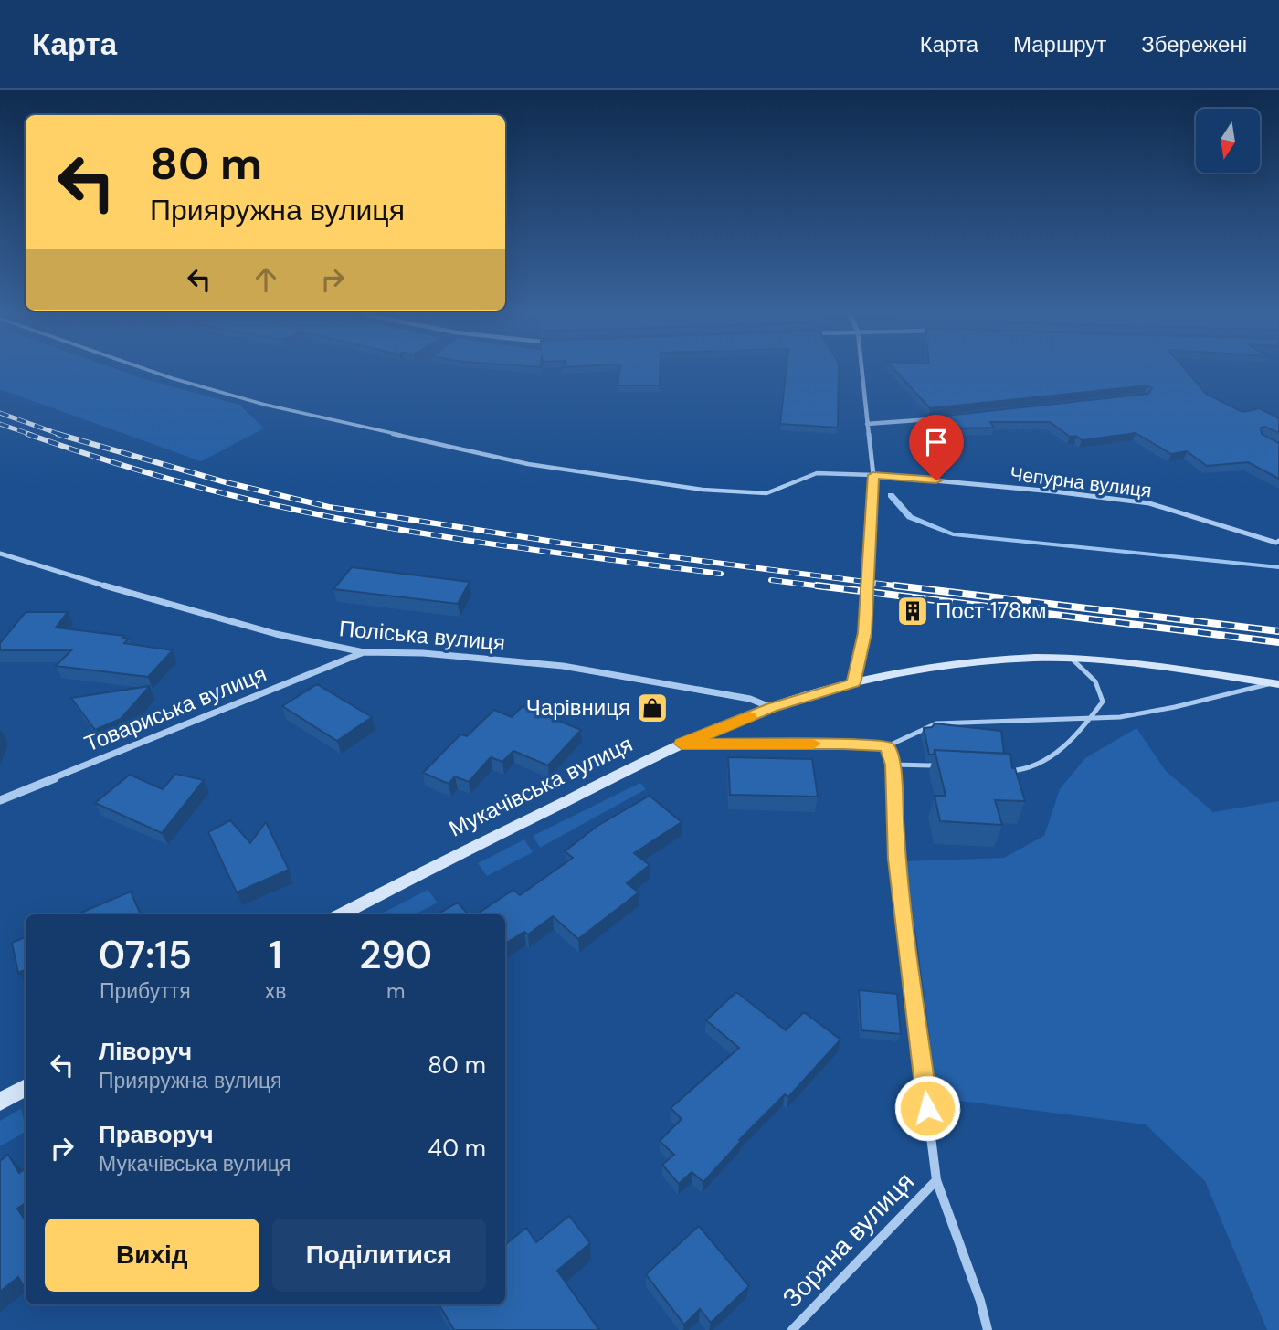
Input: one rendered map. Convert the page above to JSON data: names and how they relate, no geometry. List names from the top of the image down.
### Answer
{
  "streets": {
    "street": [
      "Чепурна вулиця",
      "Поліська вулиця",
      "Товариська вулиця",
      "Мукачівська вулиця",
      "Зоряна вулиця"
    ]
  },
  "crossings": [
    ["Поліська вулиця", "Товариська вулиця"],
    ["Поліська вулиця", "Мукачівська вулиця"]
  ],
  "places": {
    "building": ["Пост 178км"],
    "shop": ["Чарівниця"]
  },
  "north": "bottom",
  "page": {
    "header": "Карта",
    "nav": ["Карта", "Маршрут", "Збережені"],
    "turn": ["80 m", "Прияружна вулиця"],
    "eta": [
      "07:15",
      "Прибуття",
      "1",
      "хв",
      "290",
      "m"
    ],
    "list": [
      {
        "name": "Ліворуч",
        "note": "Прияружна вулиця",
        "value": "80 m"
      },
      {
        "name": "Праворуч",
        "note": "Мукачівська вулиця",
        "value": "40 m"
      }
    ],
    "buttons": ["Вихід", "Поділитися"]
  }
}
